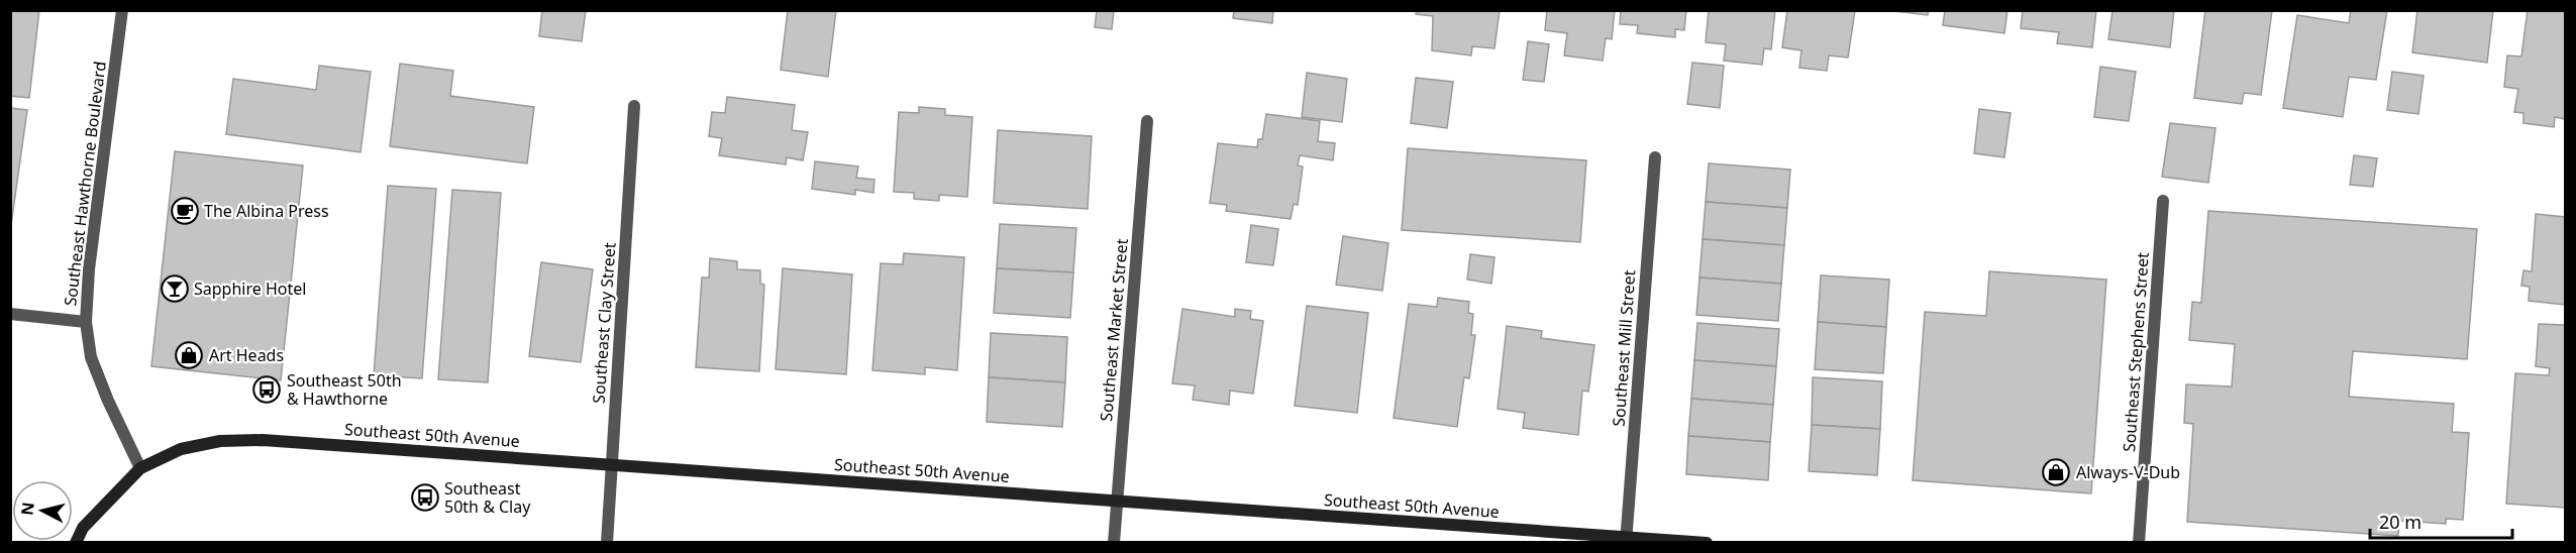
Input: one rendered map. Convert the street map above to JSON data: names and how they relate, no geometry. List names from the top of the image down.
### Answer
{
  "streets": {
    "main road": ["Southeast 50th Avenue"],
    "street": [
      "Southeast Hawthorne Boulevard",
      "Southeast Clay Street",
      "Southeast Market Street",
      "Southeast Mill Street",
      "Southeast Stephens Street"
    ]
  },
  "crossings": [
    ["Southeast Hawthorne Boulevard", "Southeast 50th Avenue"],
    ["Southeast Clay Street", "Southeast 50th Avenue"],
    ["Southeast Market Street", "Southeast 50th Avenue"],
    ["Southeast Mill Street", "Southeast 50th Avenue"]
  ],
  "places": {
    "cafe": ["The Albina Press"],
    "bar": ["Sapphire Hotel"],
    "shop": ["Art Heads", "Always-V-Dub"],
    "bus stop": ["Southeast 50th & Hawthorne", "Southeast 50th & Clay"]
  },
  "scale_bar": "20 m",
  "north": "left"
}
